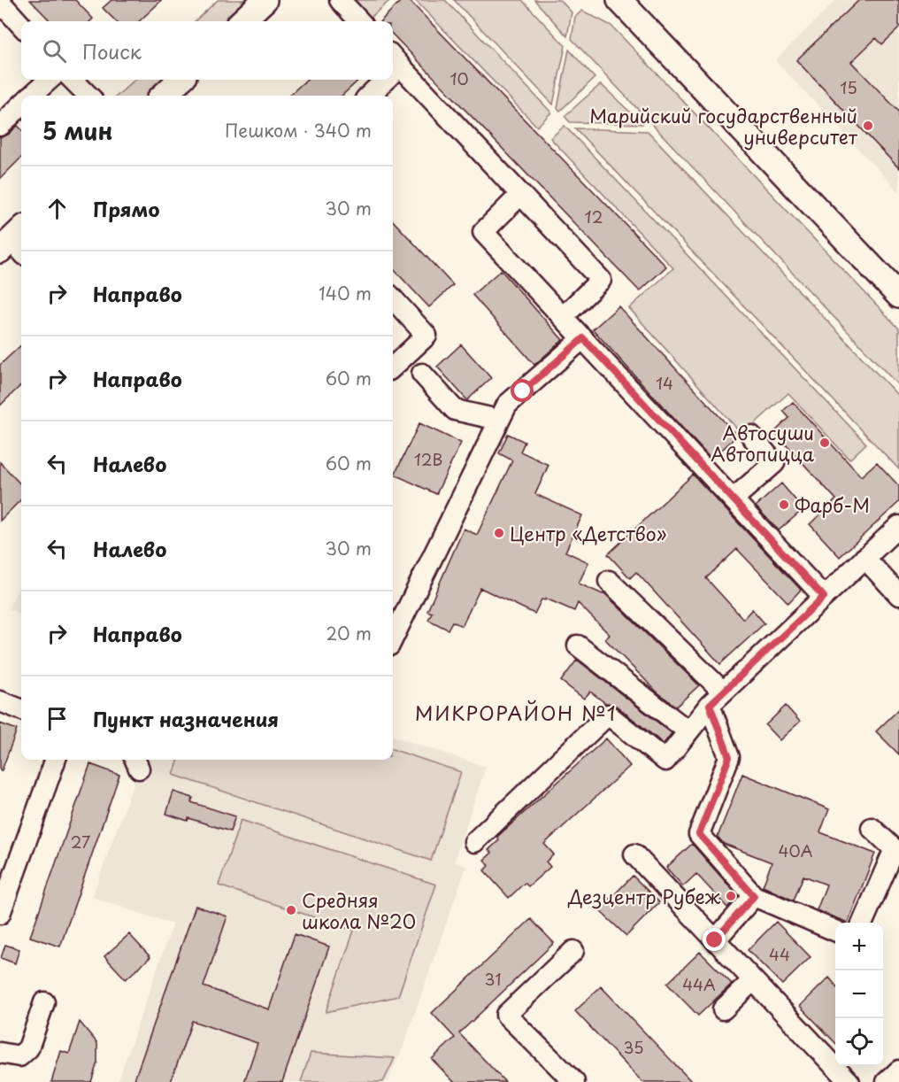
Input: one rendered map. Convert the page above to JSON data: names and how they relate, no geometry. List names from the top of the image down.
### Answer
{
  "districts": ["МИКРОРАЙОН №1"],
  "places": [
    "Марийский государственный университет",
    "Автосуши Автопицца",
    "Фарб-М",
    "Центр «Детство»",
    "Дезцентр Рубеж",
    "Средняя школа №20"
  ],
  "house_numbers": [
    "10",
    "15",
    "12",
    "14",
    "12В",
    "27",
    "40А",
    "44",
    "31",
    "44А",
    "35"
  ],
  "page": {
    "search": "Поиск",
    "heading": ["5 мин", "Пешком · 340 m"],
    "list": [
      ["Прямо", "30 m"],
      ["Направо", "140 m"],
      ["Направо", "60 m"],
      ["Налево", "60 m"],
      ["Налево", "30 m"],
      ["Направо", "20 m"],
      "Пункт назначения"
    ],
    "map_buttons": ["+", "−"]
  }
}
